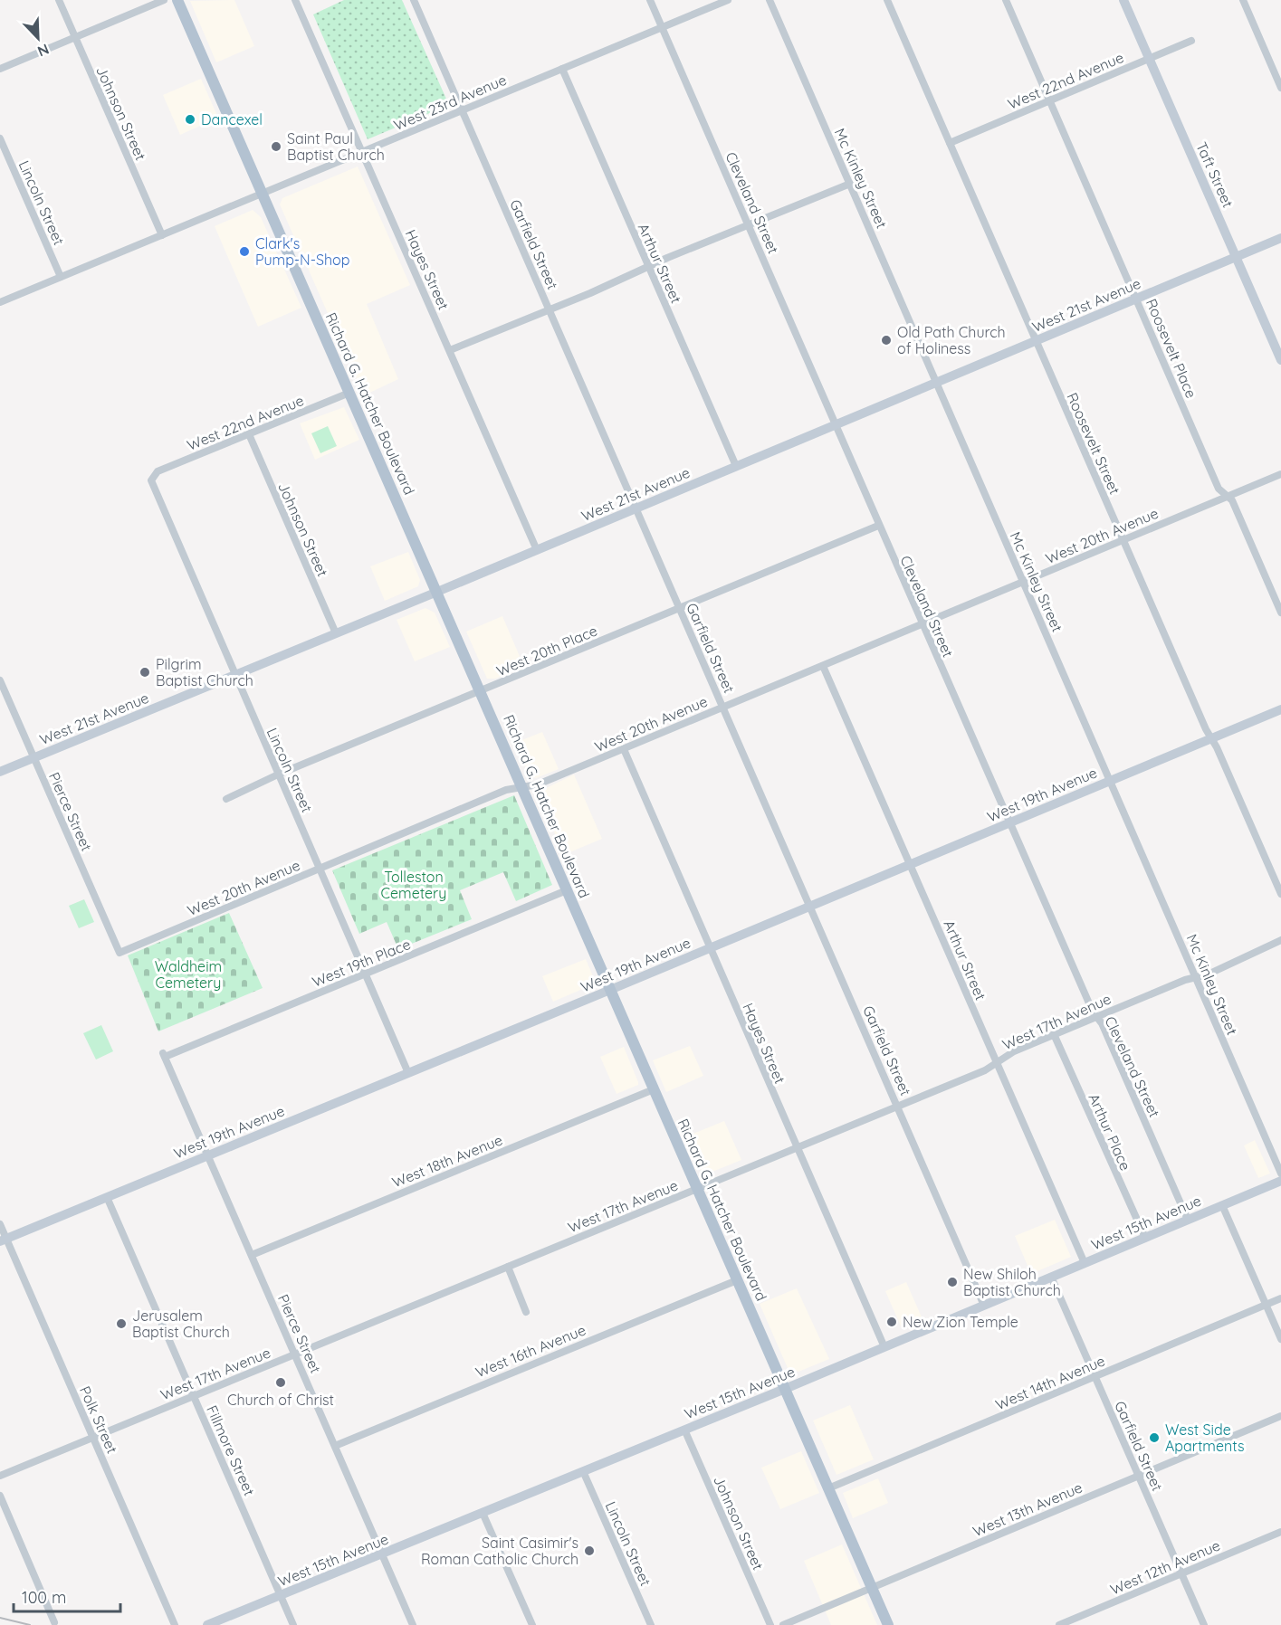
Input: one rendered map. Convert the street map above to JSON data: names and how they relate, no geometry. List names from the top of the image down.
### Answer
{
  "streets": {
    "main road": ["Richard G. Hatcher Boulevard"],
    "street": [
      "West 22nd Avenue",
      "West 23rd Avenue",
      "Johnson Street",
      "Taft Street",
      "Mc Kinley Street",
      "Lincoln Street",
      "Cleveland Street",
      "Garfield Street",
      "Arthur Street",
      "Hayes Street",
      "West 21st Avenue",
      "Roosevelt Place",
      "Roosevelt Street",
      "West 20th Avenue",
      "West 20th Place",
      "West 19th Avenue",
      "Pierce Street",
      "West 19th Place",
      "West 17th Avenue",
      "Arthur Place",
      "West 18th Avenue",
      "West 15th Avenue",
      "West 16th Avenue",
      "West 14th Avenue",
      "Polk Street",
      "Fillmore Street",
      "West 13th Avenue",
      "West 12th Avenue"
    ]
  },
  "crossings": [
    ["West 22nd Avenue", "Johnson Street"],
    ["West 22nd Avenue", "Taft Street"],
    ["West 22nd Avenue", "Lincoln Street"],
    ["West 22nd Avenue", "Roosevelt Place"],
    ["West 22nd Avenue", "Richard G. Hatcher Boulevard"],
    ["West 22nd Avenue", "Roosevelt Street"],
    ["West 23rd Avenue", "Johnson Street"],
    ["West 23rd Avenue", "Lincoln Street"],
    ["West 23rd Avenue", "Cleveland Street"],
    ["West 23rd Avenue", "Garfield Street"],
    ["West 23rd Avenue", "Arthur Street"],
    ["West 23rd Avenue", "Hayes Street"],
    ["West 23rd Avenue", "Richard G. Hatcher Boulevard"],
    ["Johnson Street", "West 21st Avenue"],
    ["Johnson Street", "West 15th Avenue"],
    ["Taft Street", "West 21st Avenue"],
    ["Mc Kinley Street", "West 21st Avenue"],
    ["Mc Kinley Street", "West 20th Avenue"],
    ["Mc Kinley Street", "West 19th Avenue"],
    ["Mc Kinley Street", "West 17th Avenue"],
    ["Lincoln Street", "West 21st Avenue"],
    ["Lincoln Street", "West 20th Avenue"],
    ["Lincoln Street", "West 20th Place"],
    ["Lincoln Street", "West 19th Avenue"],
    ["Lincoln Street", "West 19th Place"],
    ["Lincoln Street", "West 15th Avenue"],
    ["Cleveland Street", "West 21st Avenue"],
    ["Cleveland Street", "West 20th Avenue"],
    ["Cleveland Street", "West 20th Place"],
    ["Cleveland Street", "West 19th Avenue"],
    ["Cleveland Street", "West 17th Avenue"],
    ["Cleveland Street", "West 15th Avenue"],
    ["Garfield Street", "West 21st Avenue"],
    ["Garfield Street", "West 20th Avenue"],
    ["Garfield Street", "West 20th Place"],
    ["Garfield Street", "West 19th Avenue"],
    ["Garfield Street", "West 17th Avenue"],
    ["Garfield Street", "West 15th Avenue"],
    ["Garfield Street", "West 14th Avenue"],
    ["Garfield Street", "West 13th Avenue"],
    ["Garfield Street", "West 12th Avenue"],
    ["Arthur Street", "West 21st Avenue"],
    ["Arthur Street", "West 20th Avenue"],
    ["Arthur Street", "West 19th Avenue"],
    ["Arthur Street", "West 17th Avenue"],
    ["Arthur Street", "West 15th Avenue"],
    ["Hayes Street", "West 21st Avenue"],
    ["Hayes Street", "West 20th Avenue"],
    ["Hayes Street", "West 19th Avenue"],
    ["Hayes Street", "West 17th Avenue"],
    ["Hayes Street", "West 15th Avenue"],
    ["West 21st Avenue", "Roosevelt Place"],
    ["West 21st Avenue", "Richard G. Hatcher Boulevard"],
    ["West 21st Avenue", "Roosevelt Street"],
    ["West 21st Avenue", "Pierce Street"],
    ["Roosevelt Place", "West 20th Avenue"],
    ["Richard G. Hatcher Boulevard", "West 20th Avenue"],
    ["Richard G. Hatcher Boulevard", "West 20th Place"],
    ["Richard G. Hatcher Boulevard", "West 19th Avenue"],
    ["Richard G. Hatcher Boulevard", "West 19th Place"],
    ["Richard G. Hatcher Boulevard", "West 17th Avenue"],
    ["Richard G. Hatcher Boulevard", "West 18th Avenue"],
    ["Richard G. Hatcher Boulevard", "West 15th Avenue"],
    ["Richard G. Hatcher Boulevard", "West 16th Avenue"],
    ["Richard G. Hatcher Boulevard", "West 14th Avenue"],
    ["Richard G. Hatcher Boulevard", "West 13th Avenue"],
    ["Roosevelt Street", "West 20th Avenue"],
    ["Roosevelt Street", "West 19th Avenue"],
    ["West 20th Avenue", "Pierce Street"],
    ["West 19th Avenue", "Pierce Street"],
    ["West 19th Avenue", "Polk Street"],
    ["West 19th Avenue", "Fillmore Street"],
    ["Pierce Street", "West 19th Place"],
    ["Pierce Street", "West 17th Avenue"],
    ["Pierce Street", "West 18th Avenue"],
    ["Pierce Street", "West 15th Avenue"],
    ["Pierce Street", "West 16th Avenue"],
    ["West 17th Avenue", "Arthur Place"],
    ["West 17th Avenue", "Polk Street"],
    ["West 17th Avenue", "Fillmore Street"],
    ["Arthur Place", "West 15th Avenue"],
    ["West 15th Avenue", "Fillmore Street"]
  ],
  "parks": ["Tolleston Cemetery", "Waldheim Cemetery"],
  "places": [
    "Dancexel",
    "Saint Paul Baptist Church",
    "Clark's Pump-N-Shop",
    "Old Path Church of Holiness",
    "Pilgrim Baptist Church",
    "New Shiloh Baptist Church",
    "New Zion Temple",
    "Jerusalem Baptist Church",
    "Church of Christ",
    "West Side Apartments",
    "Saint Casimir's Roman Catholic Church"
  ],
  "scale_bar": "100 m",
  "north": "bottom right"
}
